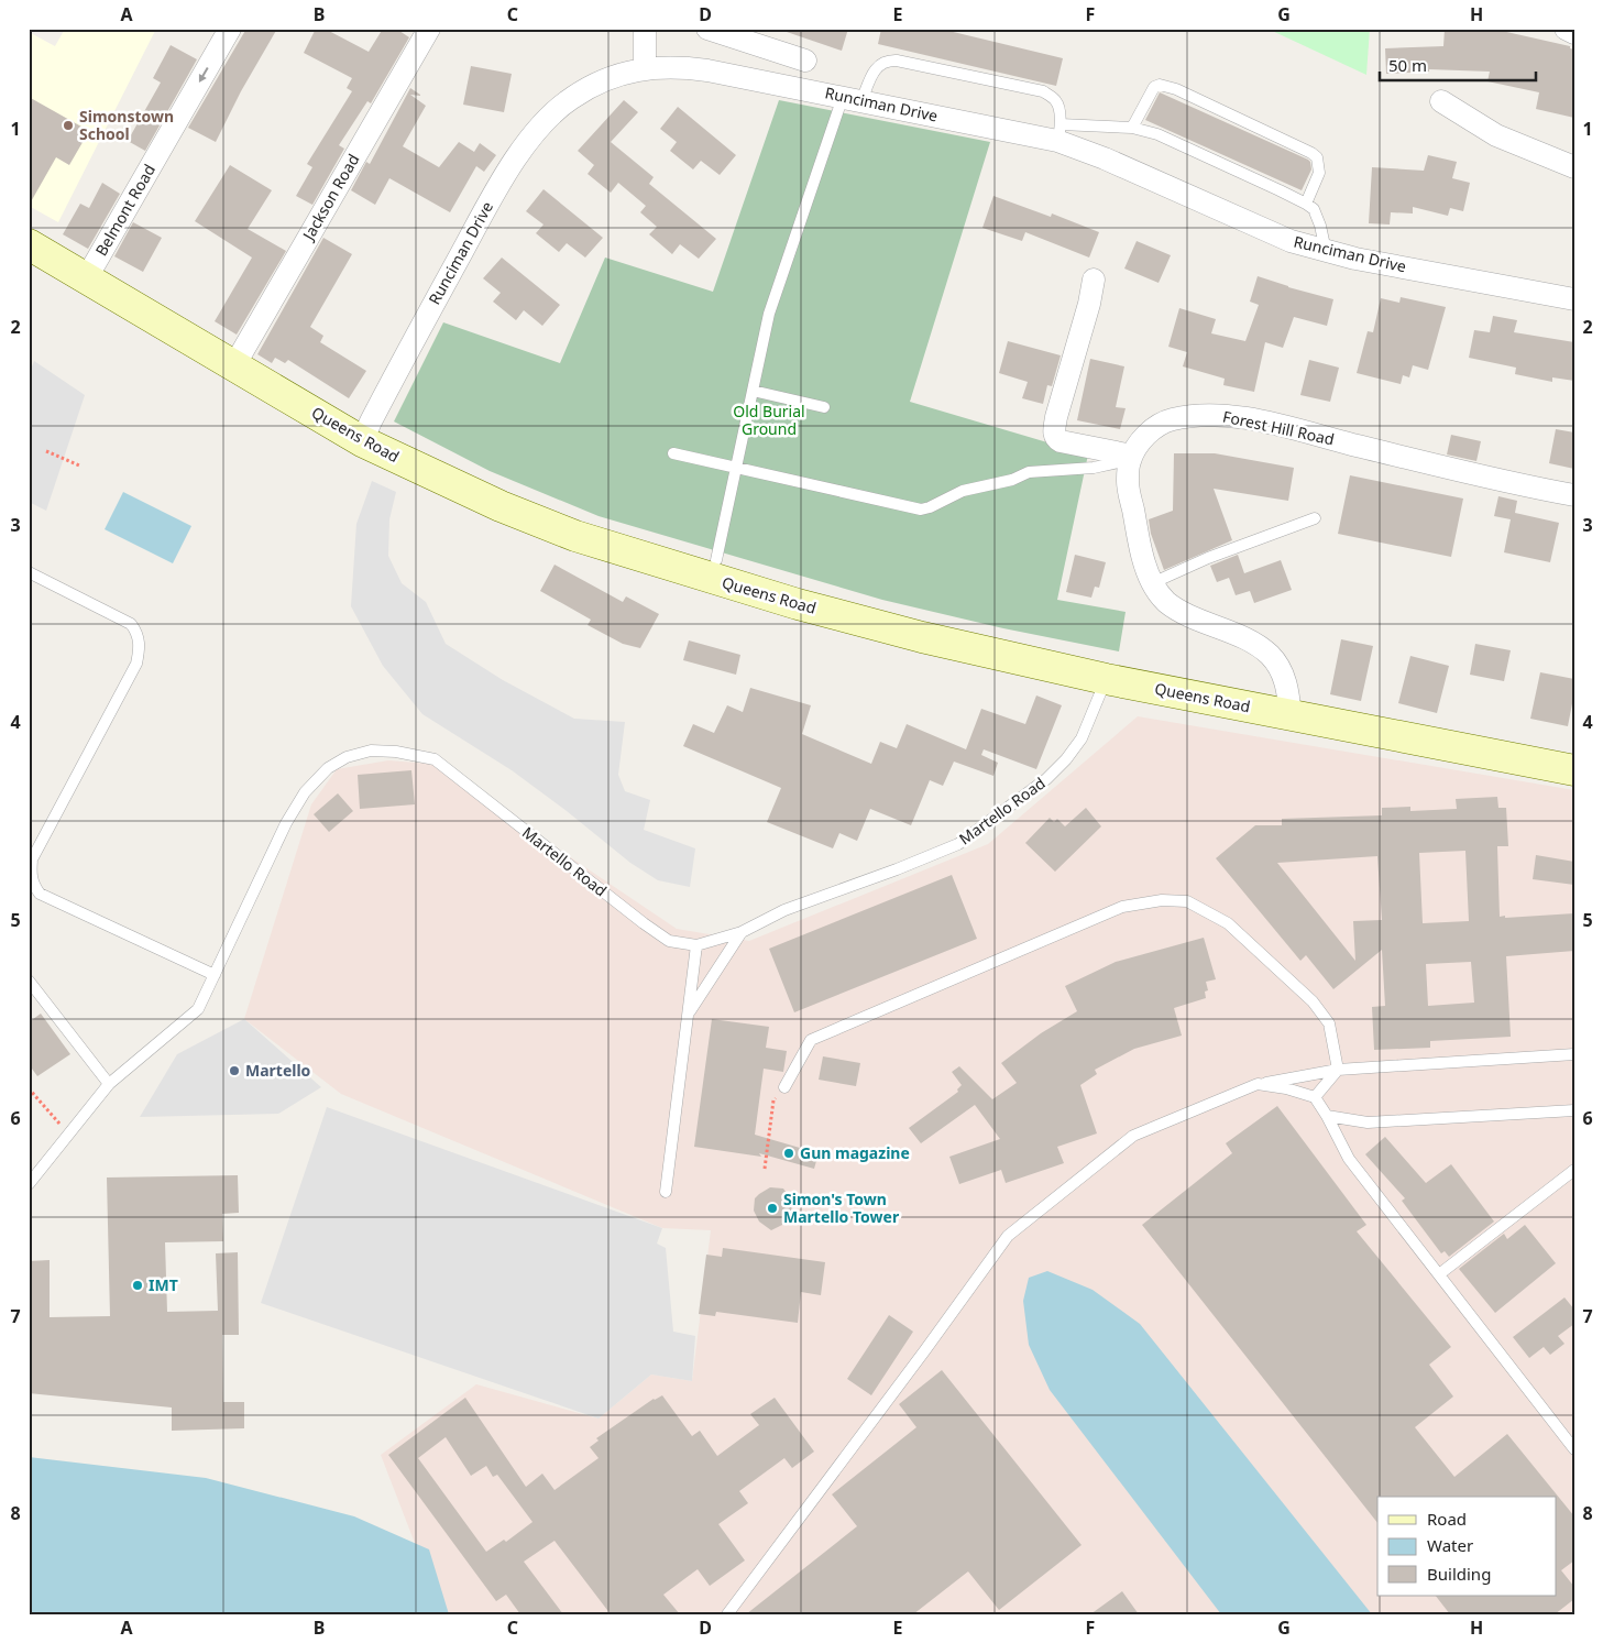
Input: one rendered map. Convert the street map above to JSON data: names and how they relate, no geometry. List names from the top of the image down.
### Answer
{
  "streets": {
    "main road": ["Queens Road"],
    "street": [
      "Runciman Drive",
      "Jackson Road",
      "Belmont Road",
      "Forest Hill Road"
    ],
    "lane": ["Martello Road"]
  },
  "crossings": [
    ["Runciman Drive", "Queens Road"],
    ["Jackson Road", "Queens Road"],
    ["Belmont Road", "Queens Road"],
    ["Queens Road", "Martello Road"]
  ],
  "one_way": ["Belmont Road"],
  "parks": ["Old Burial Ground"],
  "places": [
    "Simonstown School",
    "Martello",
    "Gun magazine",
    "Simon's Town Martello Tower",
    "IMT"
  ],
  "legend": ["Road", "Water", "Building"],
  "scale_bar": "50 m",
  "grid": {
    "columns": [
      "A",
      "B",
      "C",
      "D",
      "E",
      "F",
      "G",
      "H"
    ],
    "rows": [
      "1",
      "2",
      "3",
      "4",
      "5",
      "6",
      "7",
      "8"
    ]
  }
}
